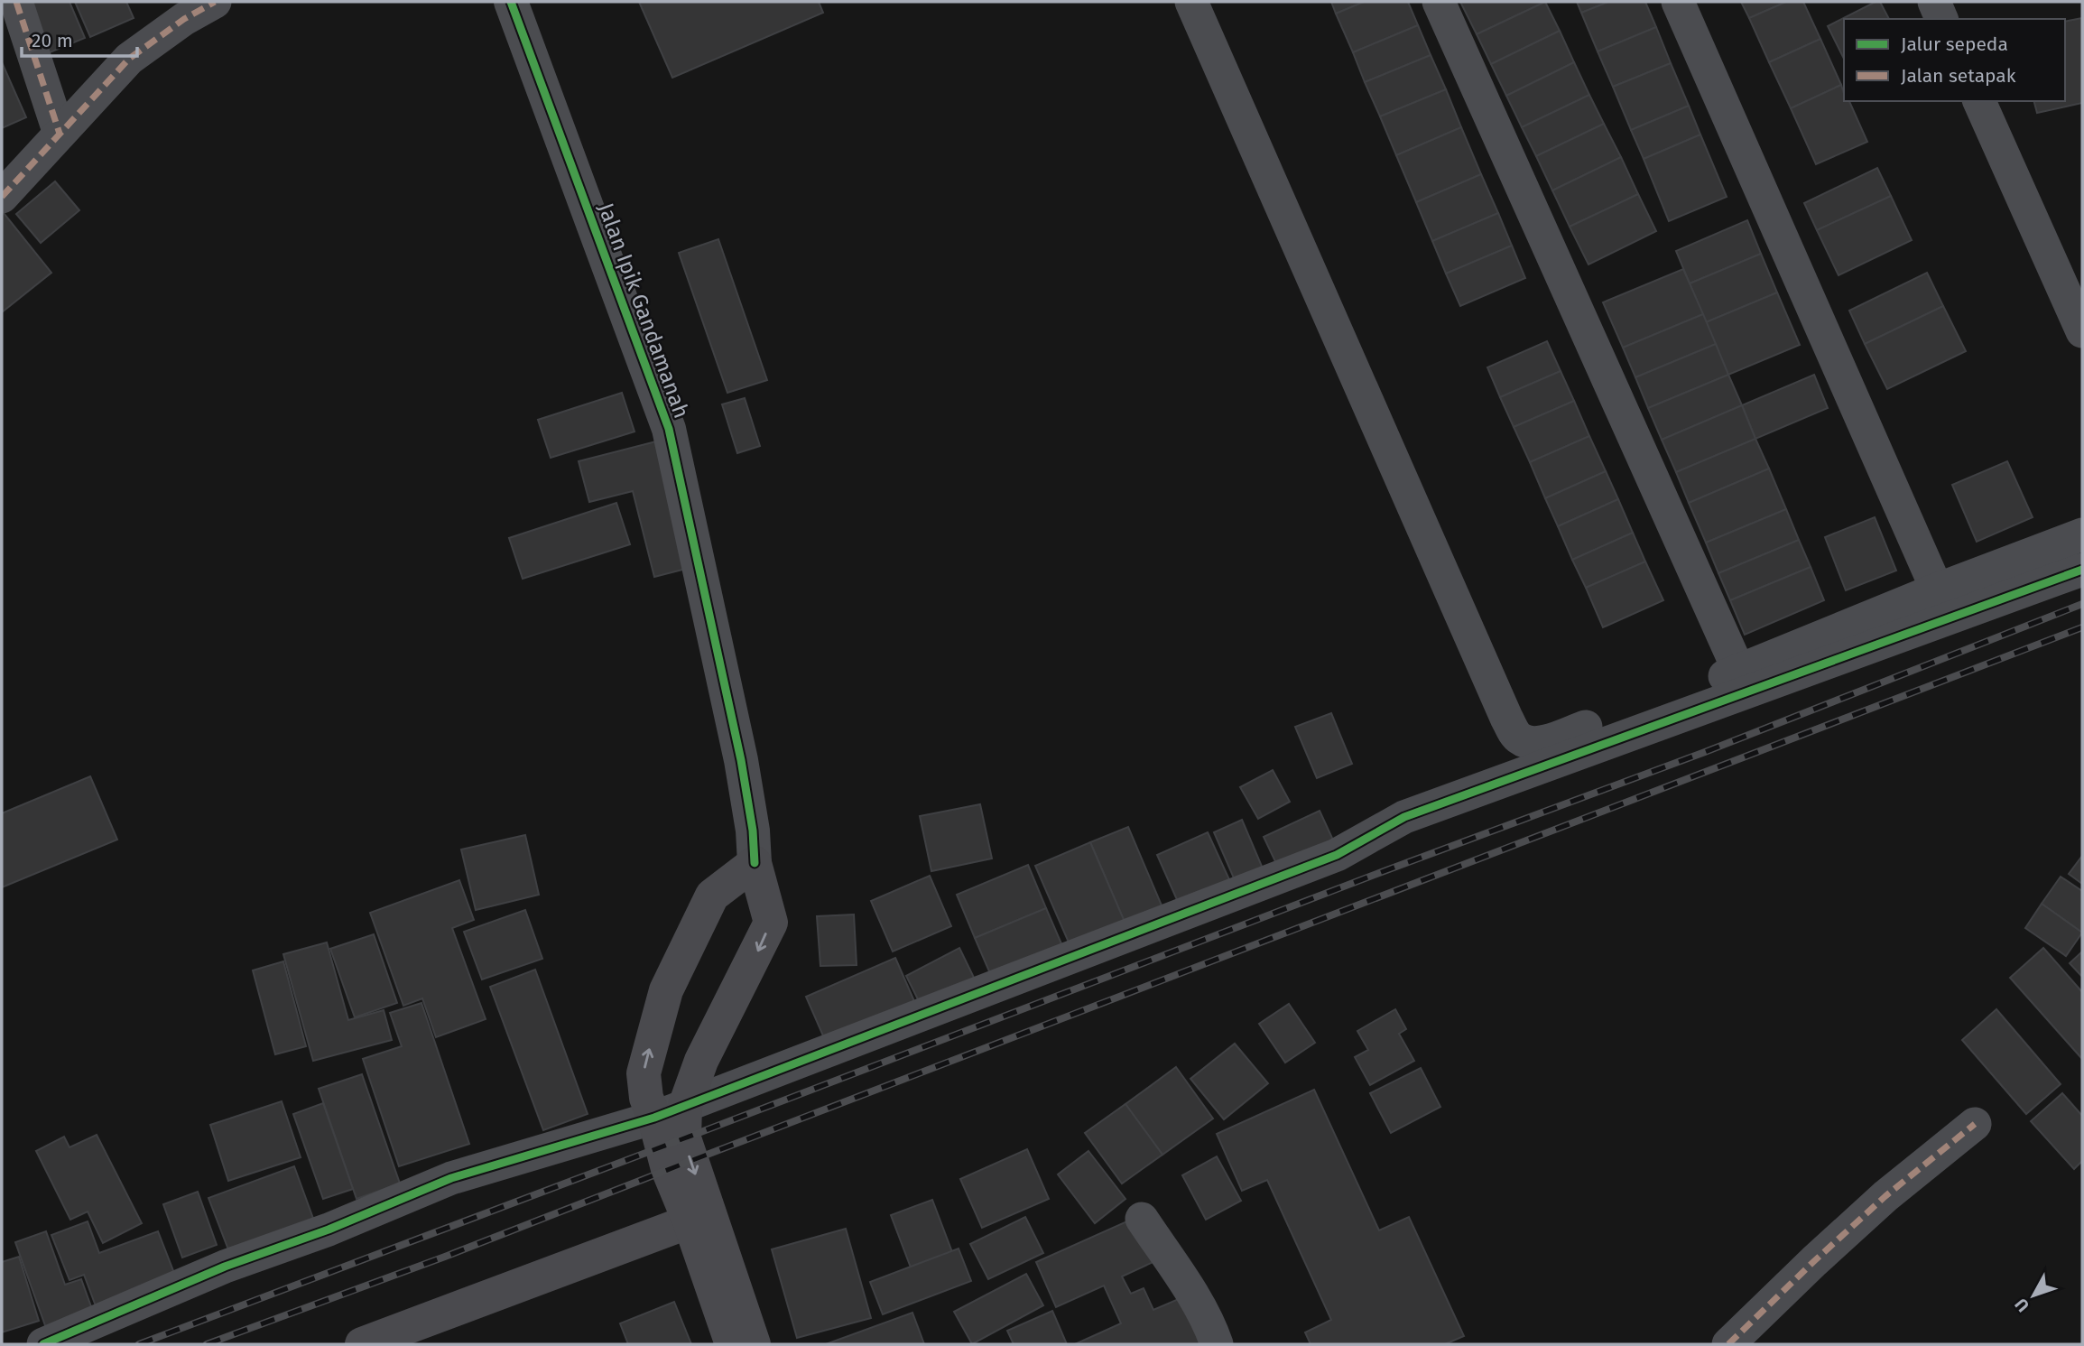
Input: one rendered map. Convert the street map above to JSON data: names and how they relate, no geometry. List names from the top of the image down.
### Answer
{
  "streets": {
    "main road": ["Jalan Ipik Gandamanah"]
  },
  "legend": ["Jalur sepeda", "Jalan setapak"],
  "scale_bar": "20 m",
  "north": "bottom left"
}
